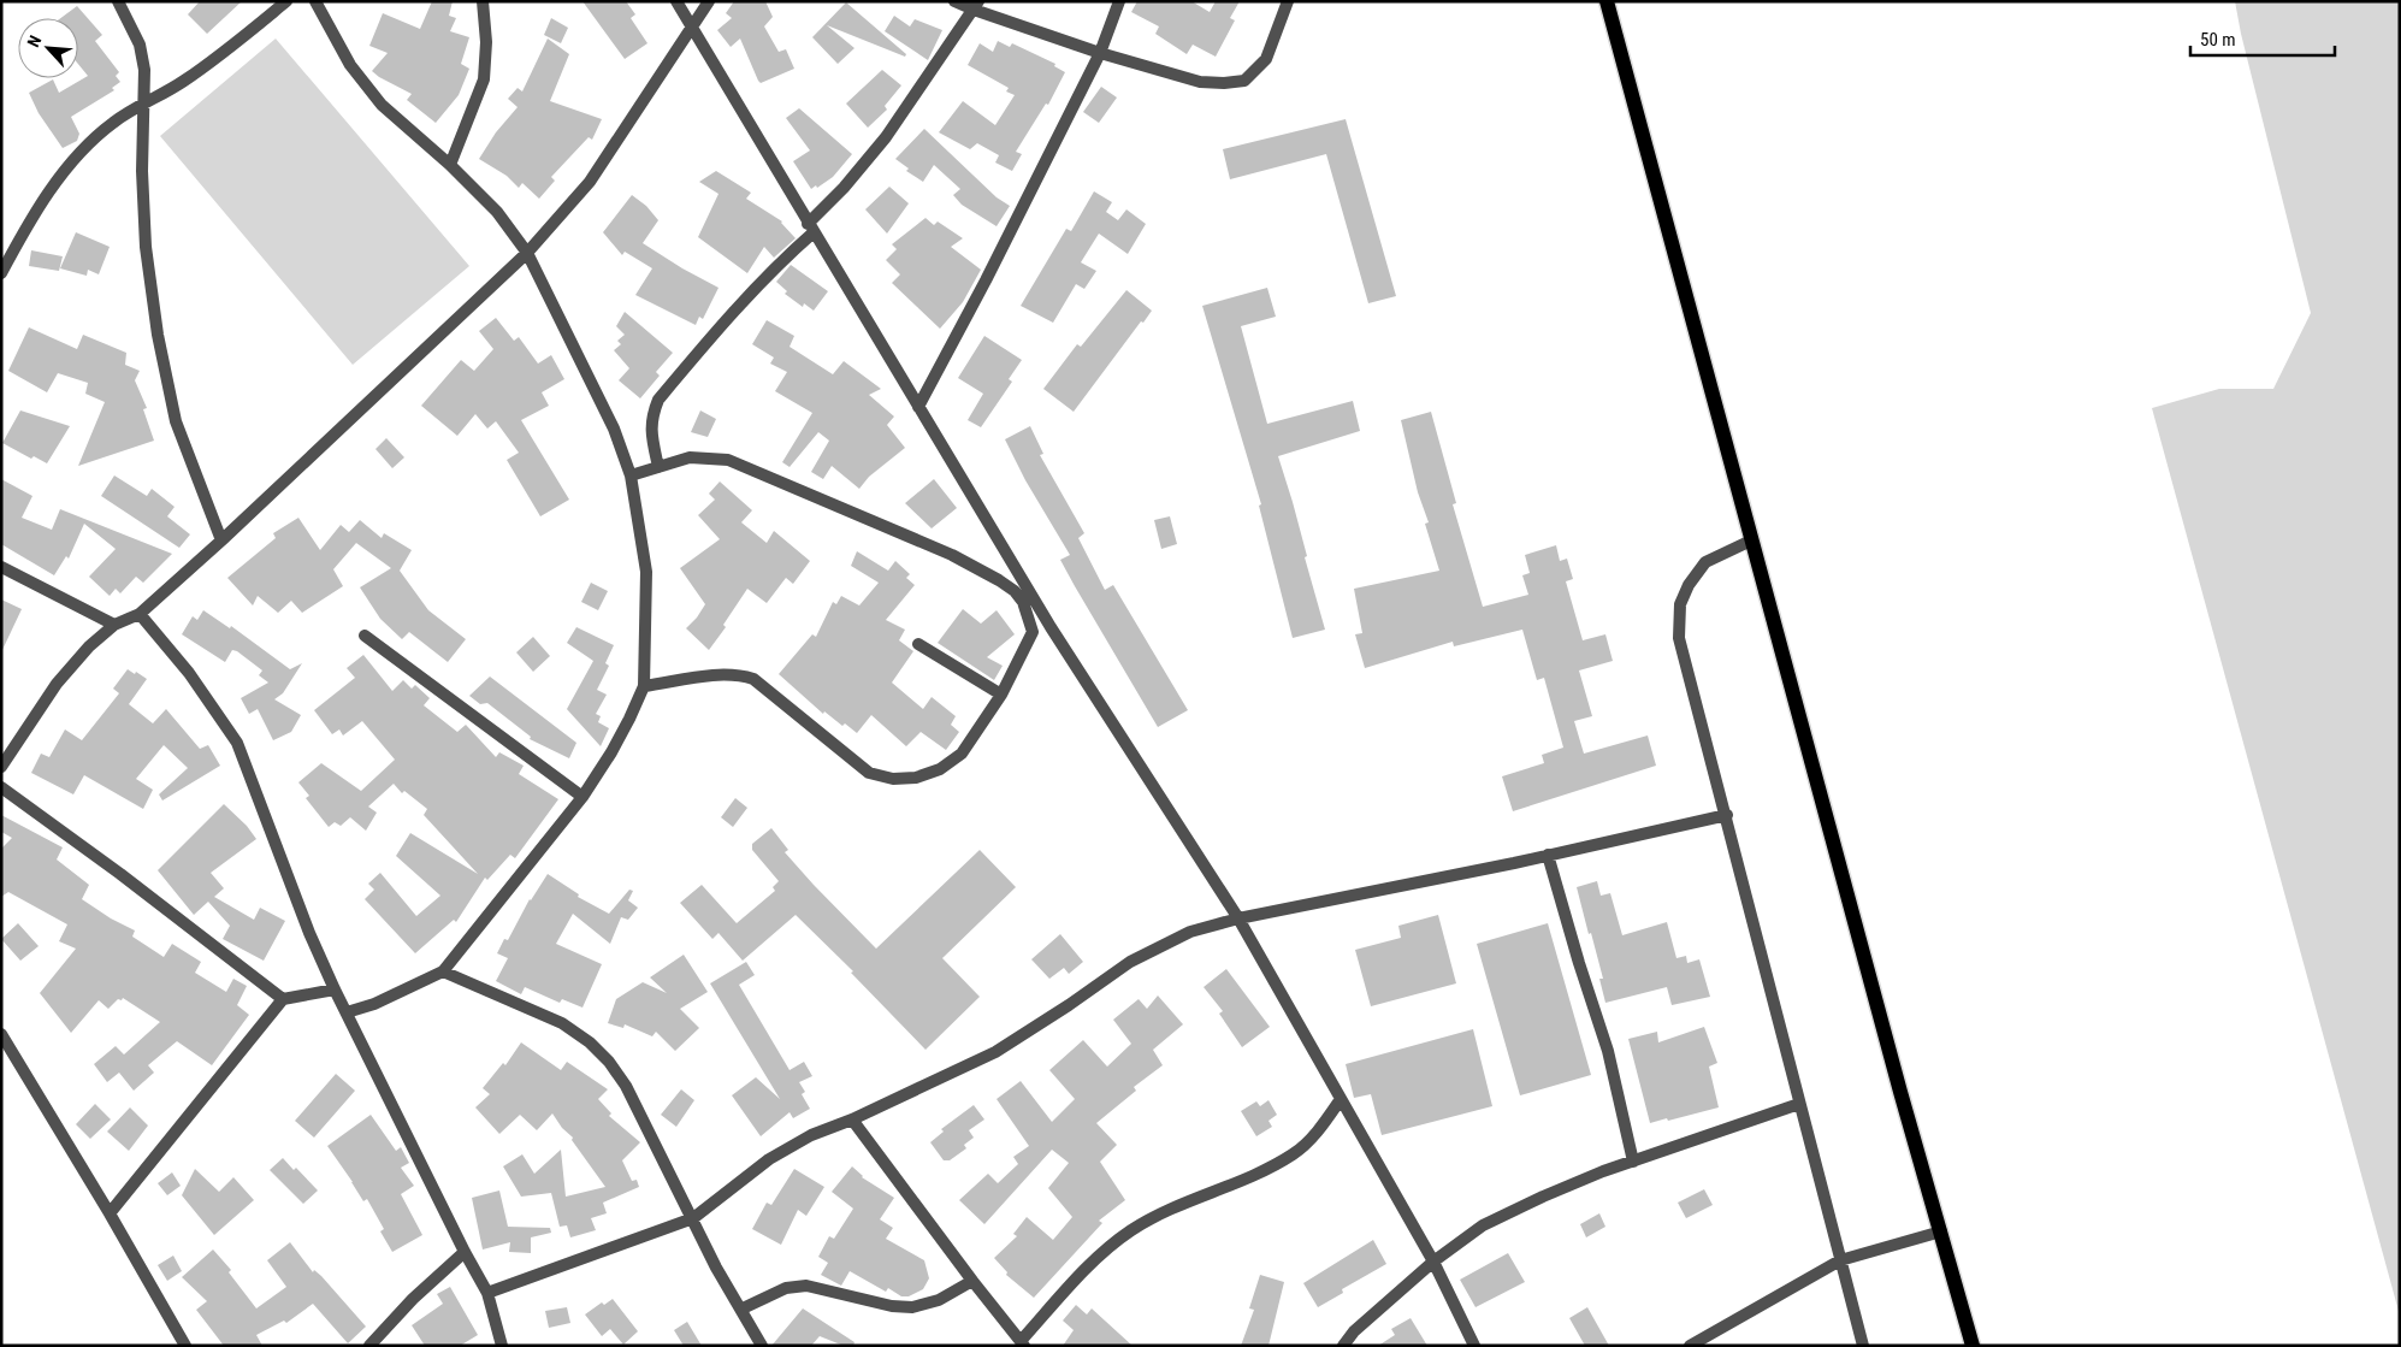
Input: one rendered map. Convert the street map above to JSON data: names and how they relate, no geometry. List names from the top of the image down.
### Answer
{
  "scale_bar": "50 m",
  "north": "top left"
}
